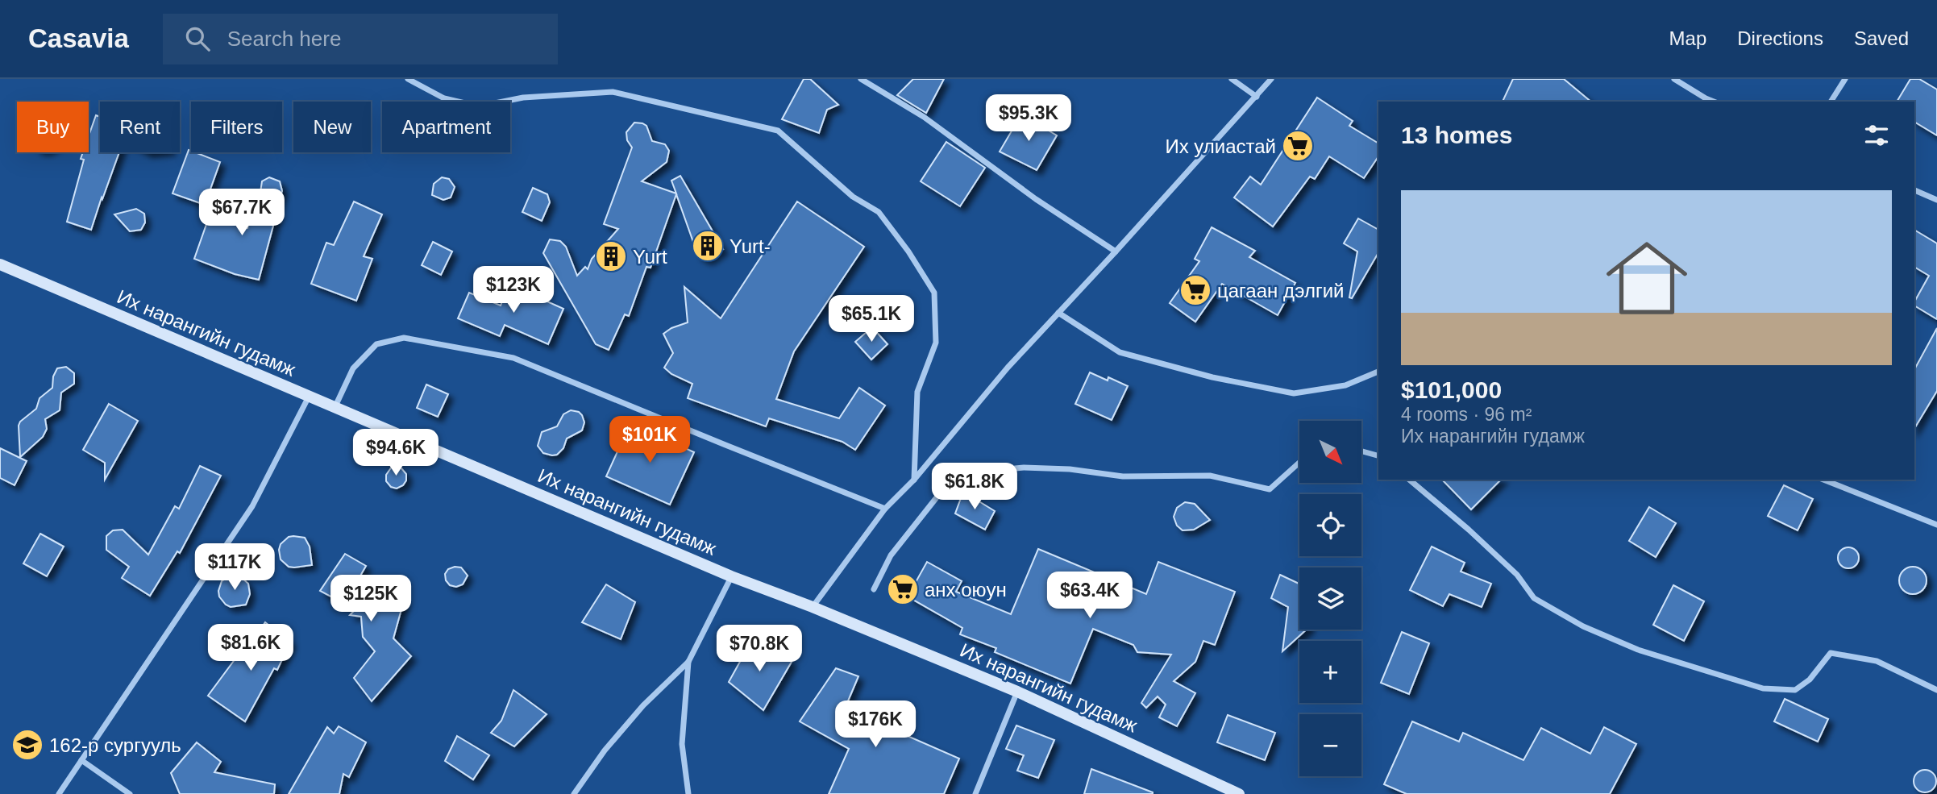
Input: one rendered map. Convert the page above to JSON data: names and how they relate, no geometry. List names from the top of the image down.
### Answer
{
  "streets": {
    "main road": ["Их нарангийн гудамж"]
  },
  "places": {
    "supermarket": ["Их улиастай", "цагаан дэлгий", "анх оюун"],
    "building": ["Yurt-", "Yurt"],
    "school or university": ["162-р сургууль"]
  },
  "north": "bottom right",
  "page": {
    "header": "Casavia",
    "search": "Search here",
    "nav": ["Map", "Directions", "Saved"],
    "price": [
      "$95.3K",
      "$67.7K",
      "$123K",
      "$65.1K",
      "$101K",
      "$94.6K",
      "$61.8K",
      "$117K",
      "$63.4K",
      "$125K",
      "$81.6K",
      "$70.8K",
      "$176K"
    ],
    "chip": [
      "Buy",
      "Rent",
      "Filters",
      "New",
      "Apartment"
    ],
    "heading": "13 homes",
    "list": [
      {
        "name": "$101,000",
        "note": "4 rooms · 96 m² · Их нарангийн гудамж"
      }
    ],
    "map_buttons": ["+", "−"]
  }
}
